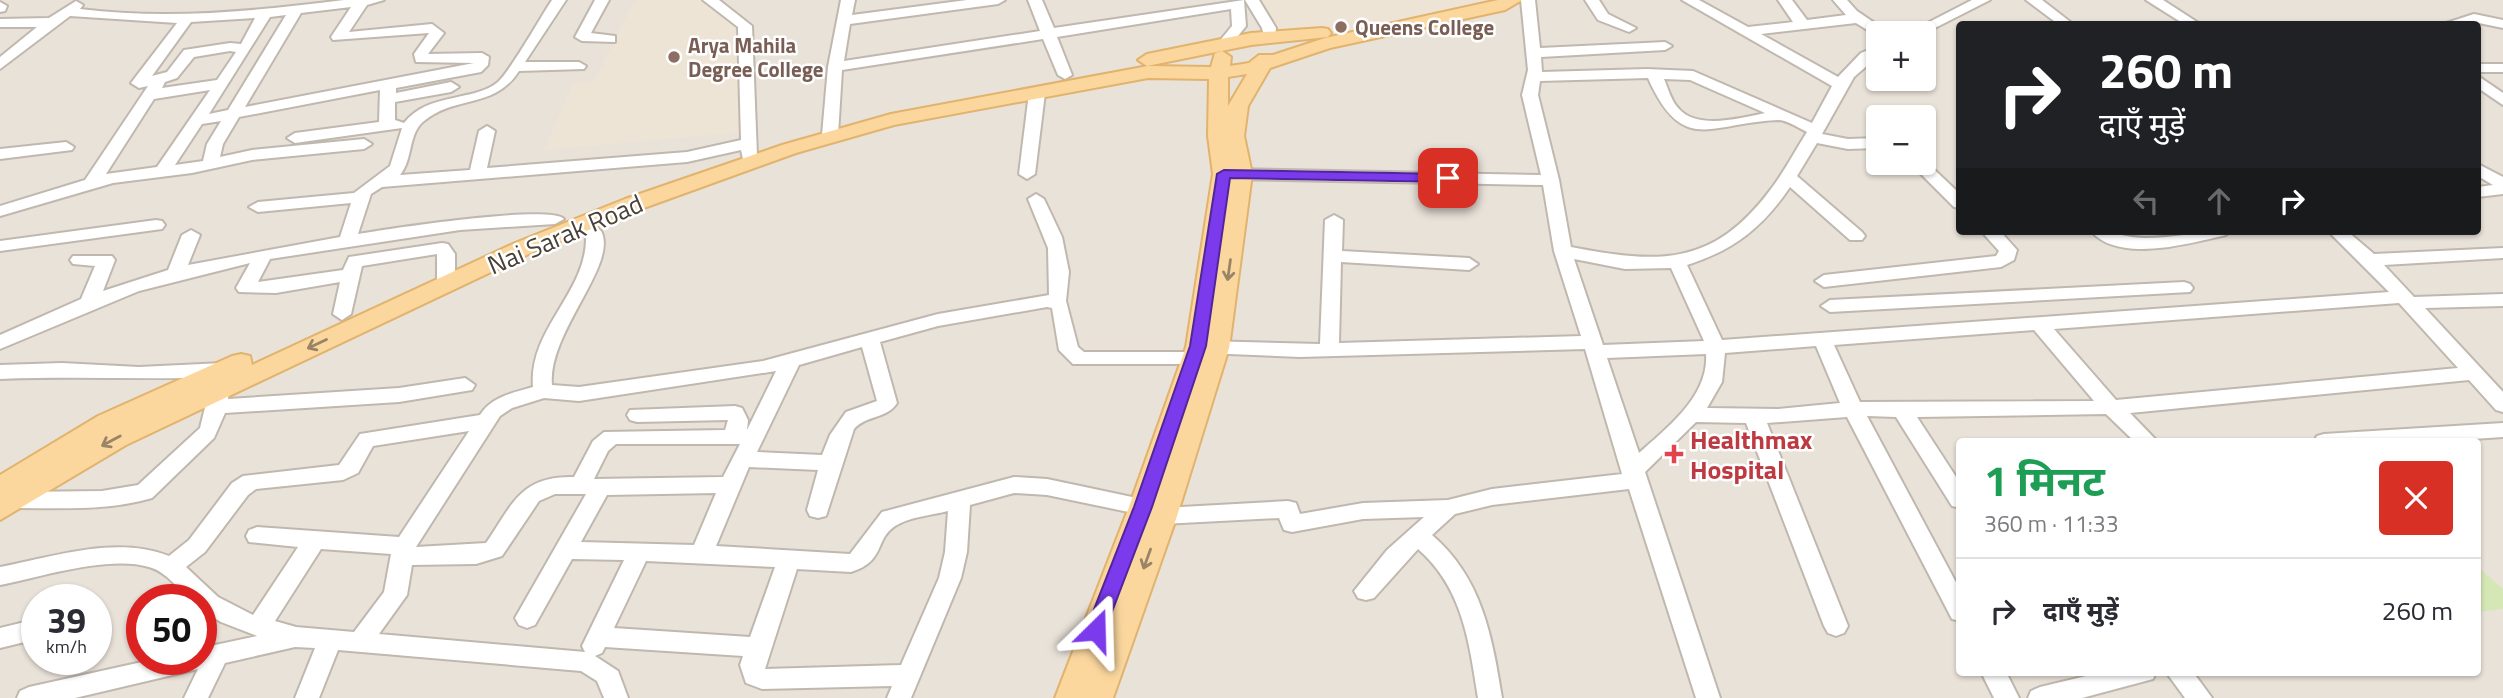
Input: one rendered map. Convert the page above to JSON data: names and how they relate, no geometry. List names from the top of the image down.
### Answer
{
  "streets": {
    "main road": ["Nai Sarak Road"]
  },
  "places": {
    "other": ["Queens College", "Arya Mahila Degree College"],
    "health": ["Healthmax Hospital"]
  },
  "page": {
    "map_buttons": ["+", "−"],
    "turn": ["260 m", "दाएँ मुड़ें"],
    "heading": ["1 मिनट", "360 m · 11:33"],
    "list": [
      {
        "name": "दाएँ मुड़ें",
        "value": "260 m"
      }
    ],
    "speed": "39 km/h",
    "limit": "50"
  }
}
